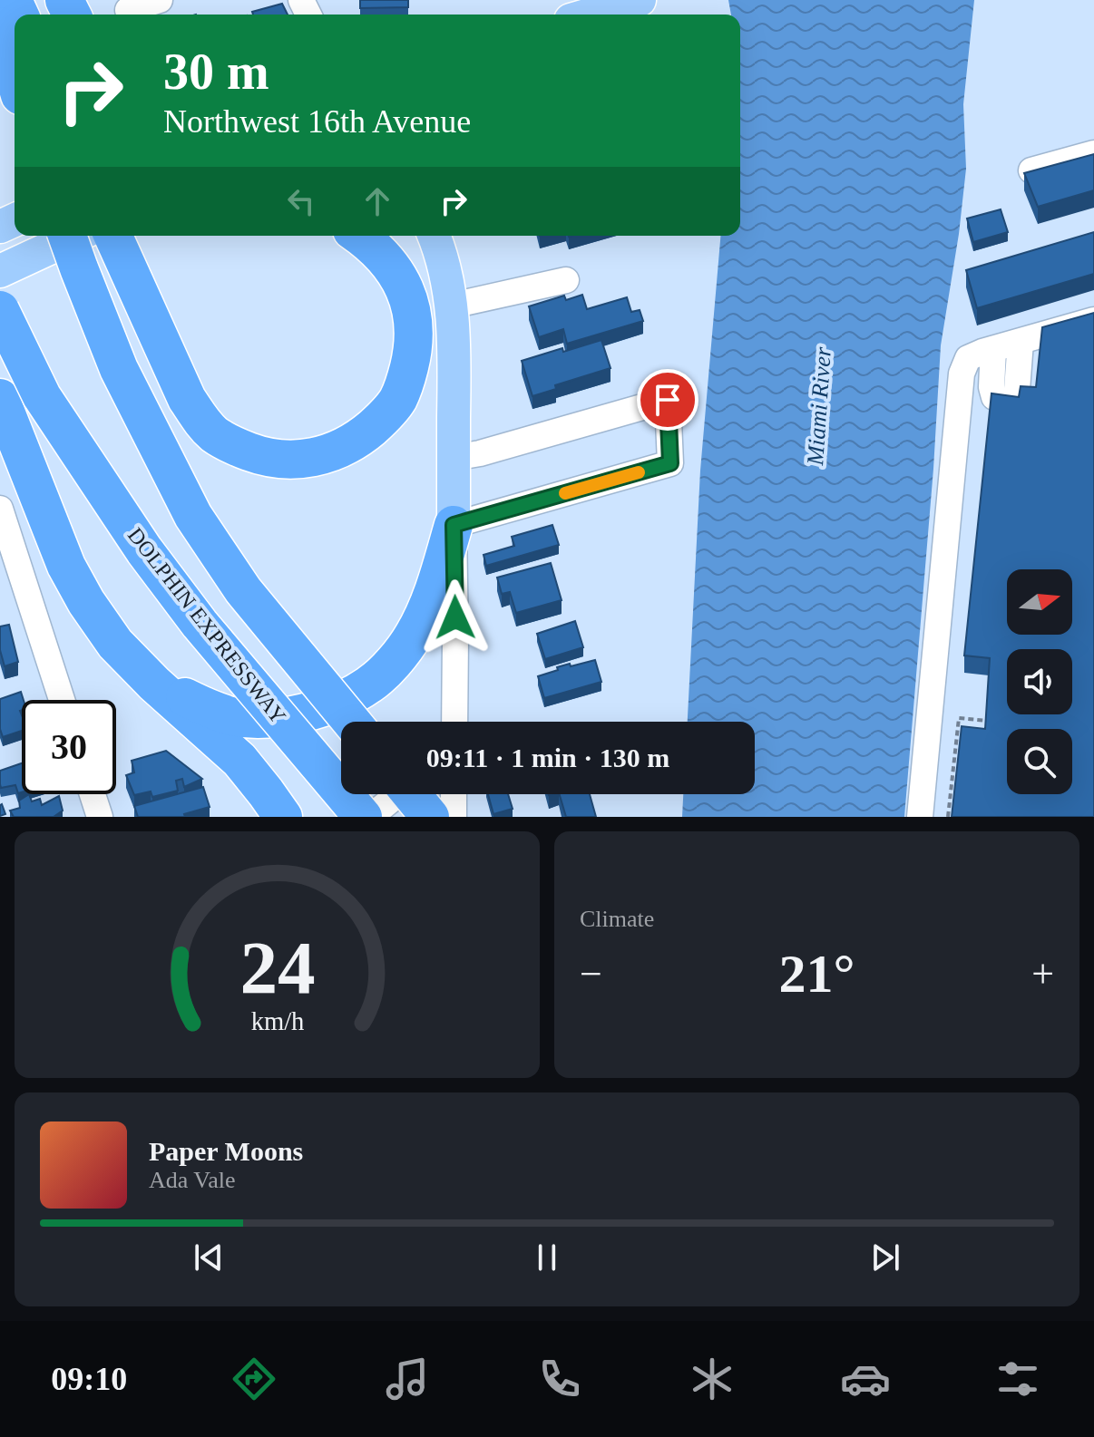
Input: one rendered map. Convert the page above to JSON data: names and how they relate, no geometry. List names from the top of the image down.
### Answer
{
  "streets": {
    "highway": ["DOLPHIN EXPRESSWAY"]
  },
  "water": ["Miami River"],
  "north": "right",
  "page": {
    "turn": ["30 m", "Northwest 16th Avenue"],
    "limit": "30",
    "trip": "09:11 · 1 min · 130 m",
    "tile": "Climate",
    "heat": ["−", "21°", "+"],
    "song": ["Paper Moons", "Ada Vale"],
    "tabs": "09:10",
    "gauge": ["24", "km/h"]
  }
}
